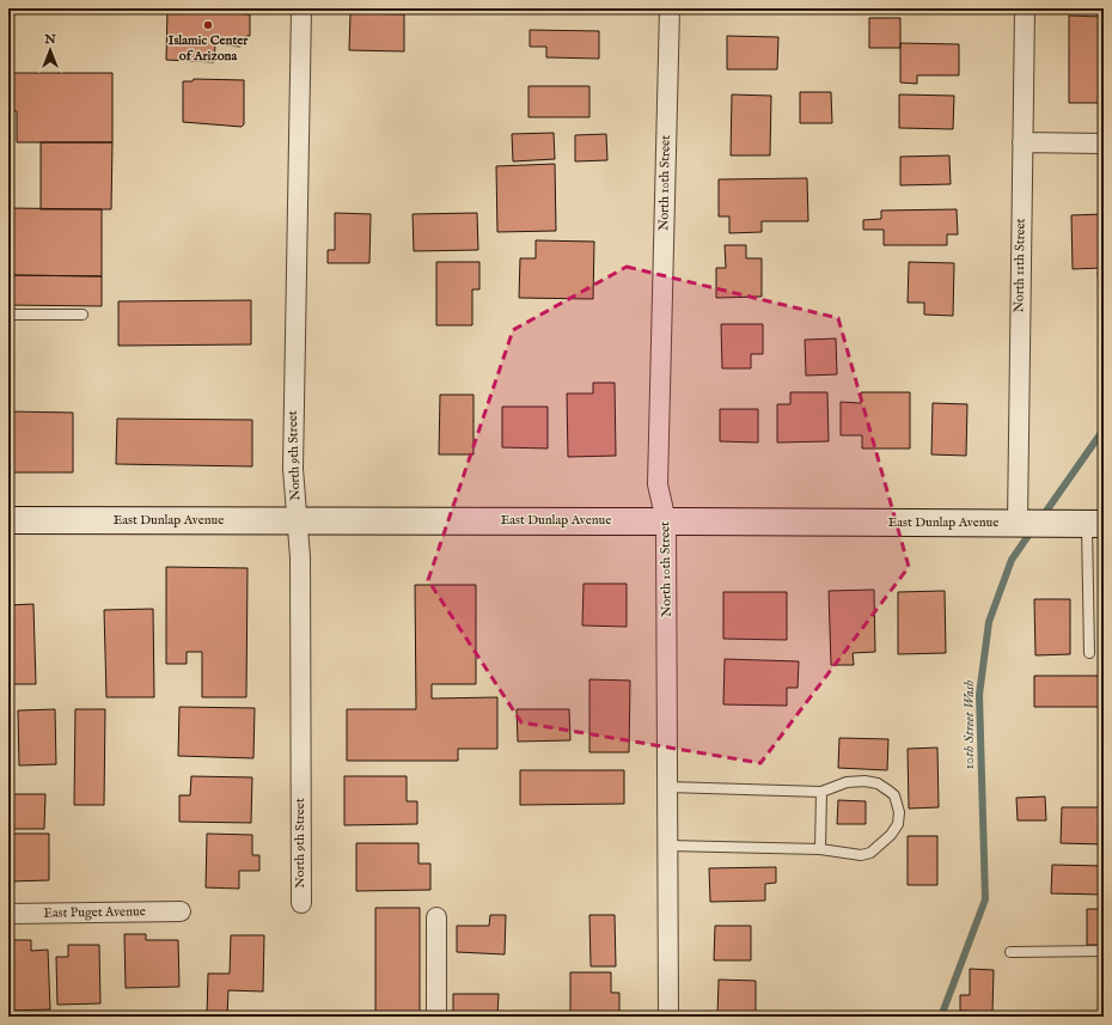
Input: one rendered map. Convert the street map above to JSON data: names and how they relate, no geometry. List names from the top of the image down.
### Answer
{
  "streets": {
    "street": [
      "North 10th Street",
      "North 11th Street",
      "North 9th Street",
      "East Dunlap Avenue",
      "East Puget Avenue"
    ]
  },
  "crossings": [
    ["North 10th Street", "East Dunlap Avenue"],
    ["North 11th Street", "East Dunlap Avenue"],
    ["North 9th Street", "East Dunlap Avenue"]
  ],
  "water": ["10th Street Wash"],
  "places": ["Islamic Center of Arizona"],
  "north": "top"
}
